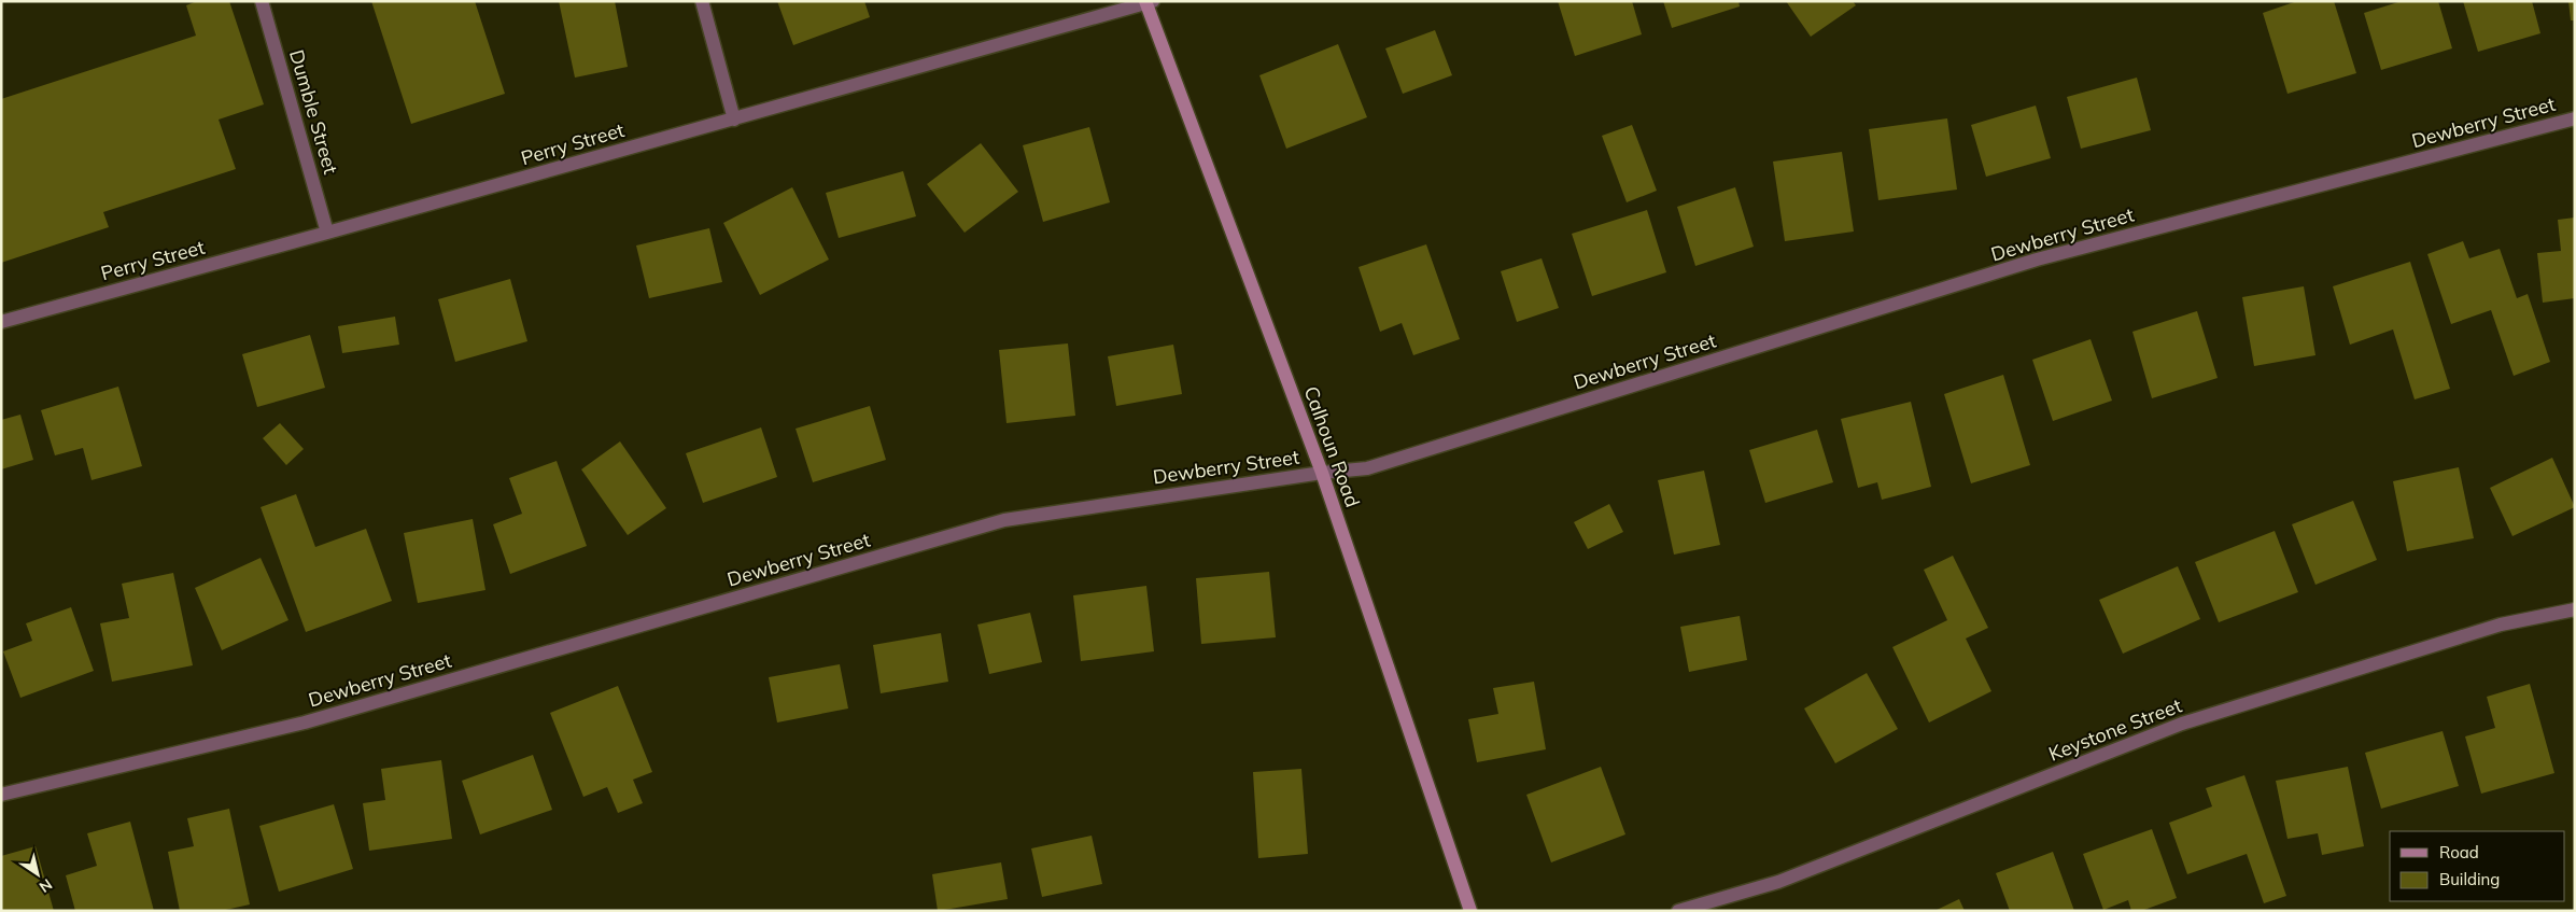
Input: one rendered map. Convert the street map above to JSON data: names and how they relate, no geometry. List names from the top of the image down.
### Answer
{
  "streets": {
    "street": [
      "Dumble Street",
      "Dewberry Street",
      "Perry Street",
      "Calhoun Road",
      "Keystone Street"
    ]
  },
  "crossings": [
    ["Dumble Street", "Perry Street"],
    ["Dewberry Street", "Calhoun Road"],
    ["Perry Street", "Calhoun Road"]
  ],
  "legend": ["Road", "Building"],
  "north": "bottom right"
}
